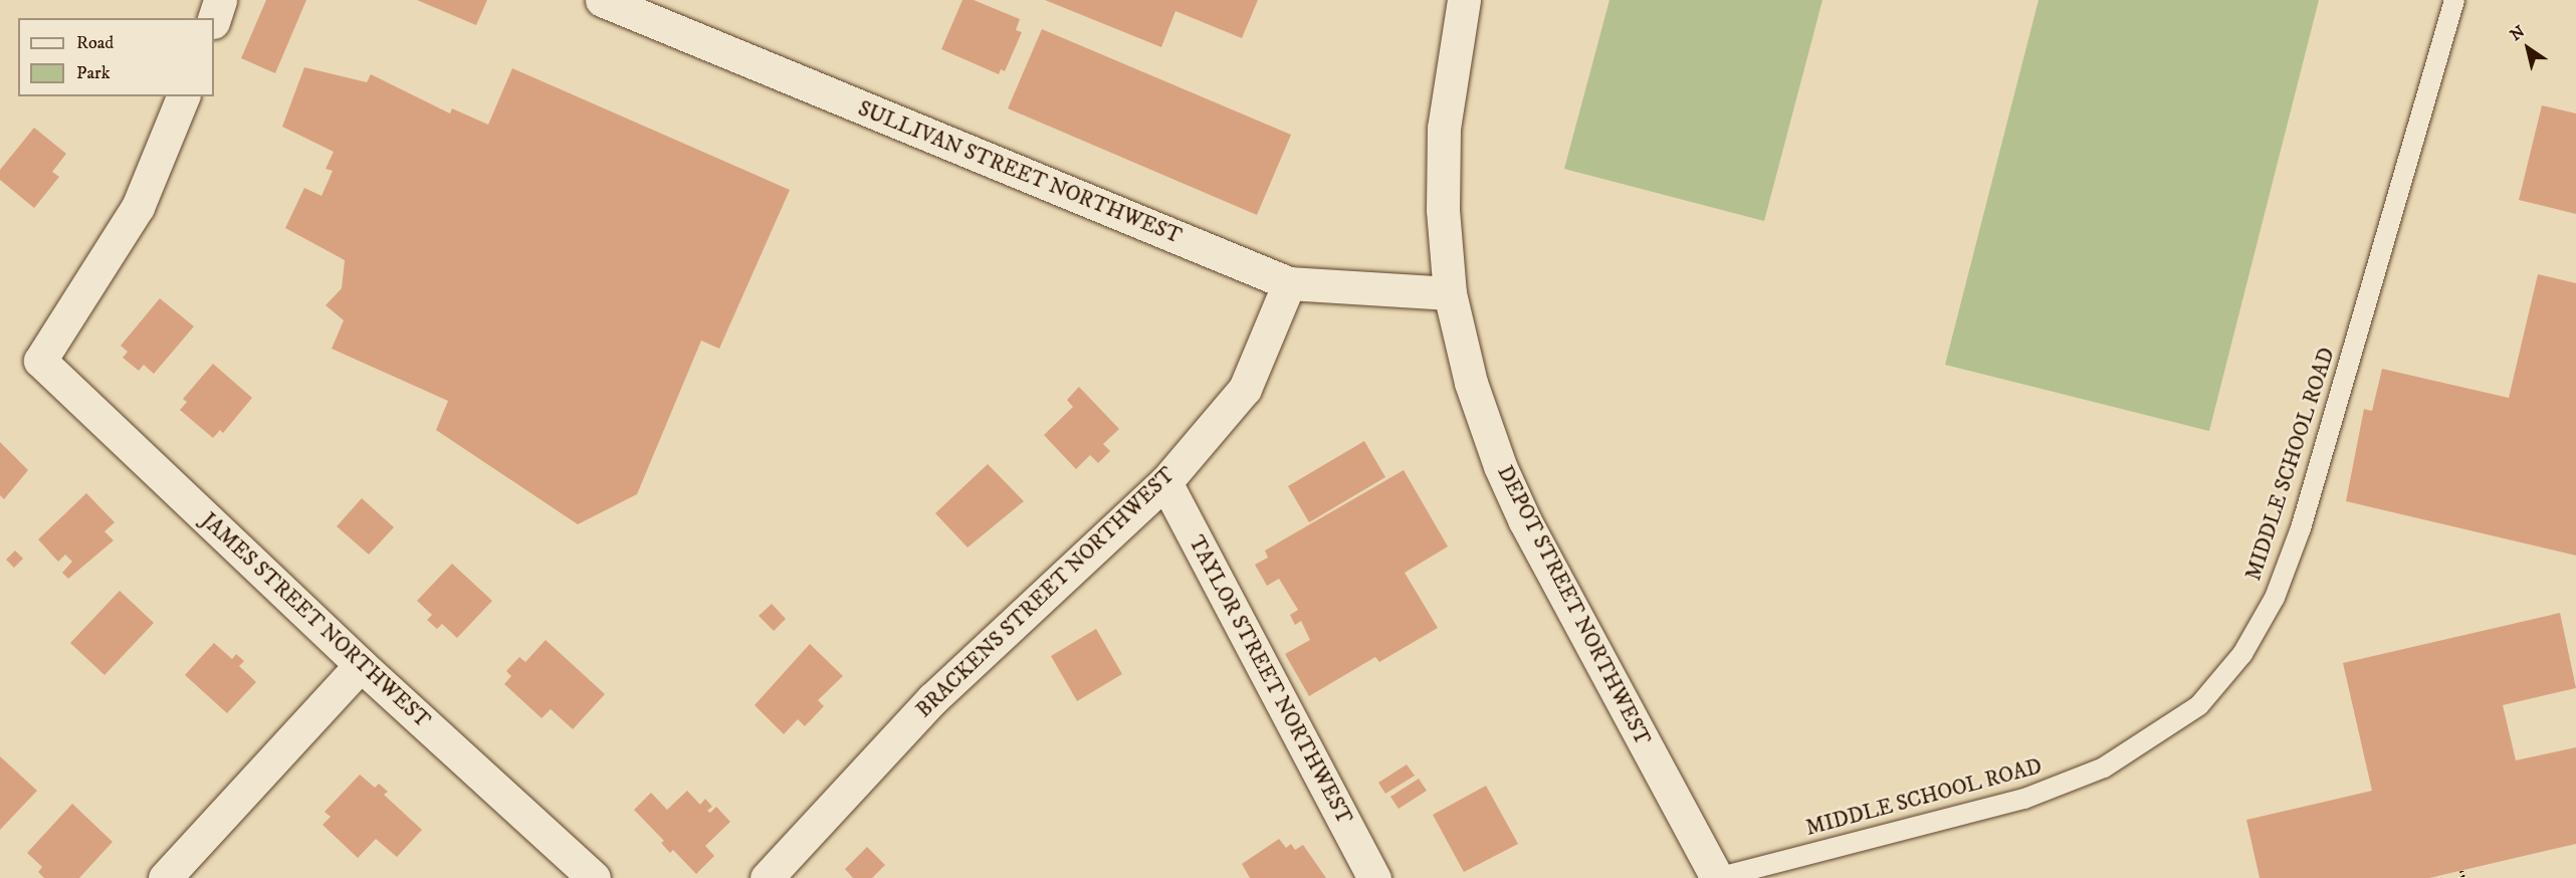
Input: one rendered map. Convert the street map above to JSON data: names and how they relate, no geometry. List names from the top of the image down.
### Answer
{
  "streets": {
    "street": [
      "SULLIVAN STREET NORTHWEST",
      "BRACKENS STREET NORTHWEST",
      "DEPOT STREET NORTHWEST",
      "JAMES STREET NORTHWEST",
      "TAYLOR STREET NORTHWEST"
    ],
    "lane": ["MIDDLE SCHOOL ROAD"]
  },
  "crossings": [
    ["SULLIVAN STREET NORTHWEST", "BRACKENS STREET NORTHWEST"],
    ["SULLIVAN STREET NORTHWEST", "DEPOT STREET NORTHWEST"],
    ["MIDDLE SCHOOL ROAD", "DEPOT STREET NORTHWEST"],
    ["BRACKENS STREET NORTHWEST", "TAYLOR STREET NORTHWEST"]
  ],
  "legend": ["Road", "Park"],
  "north": "top left"
}
